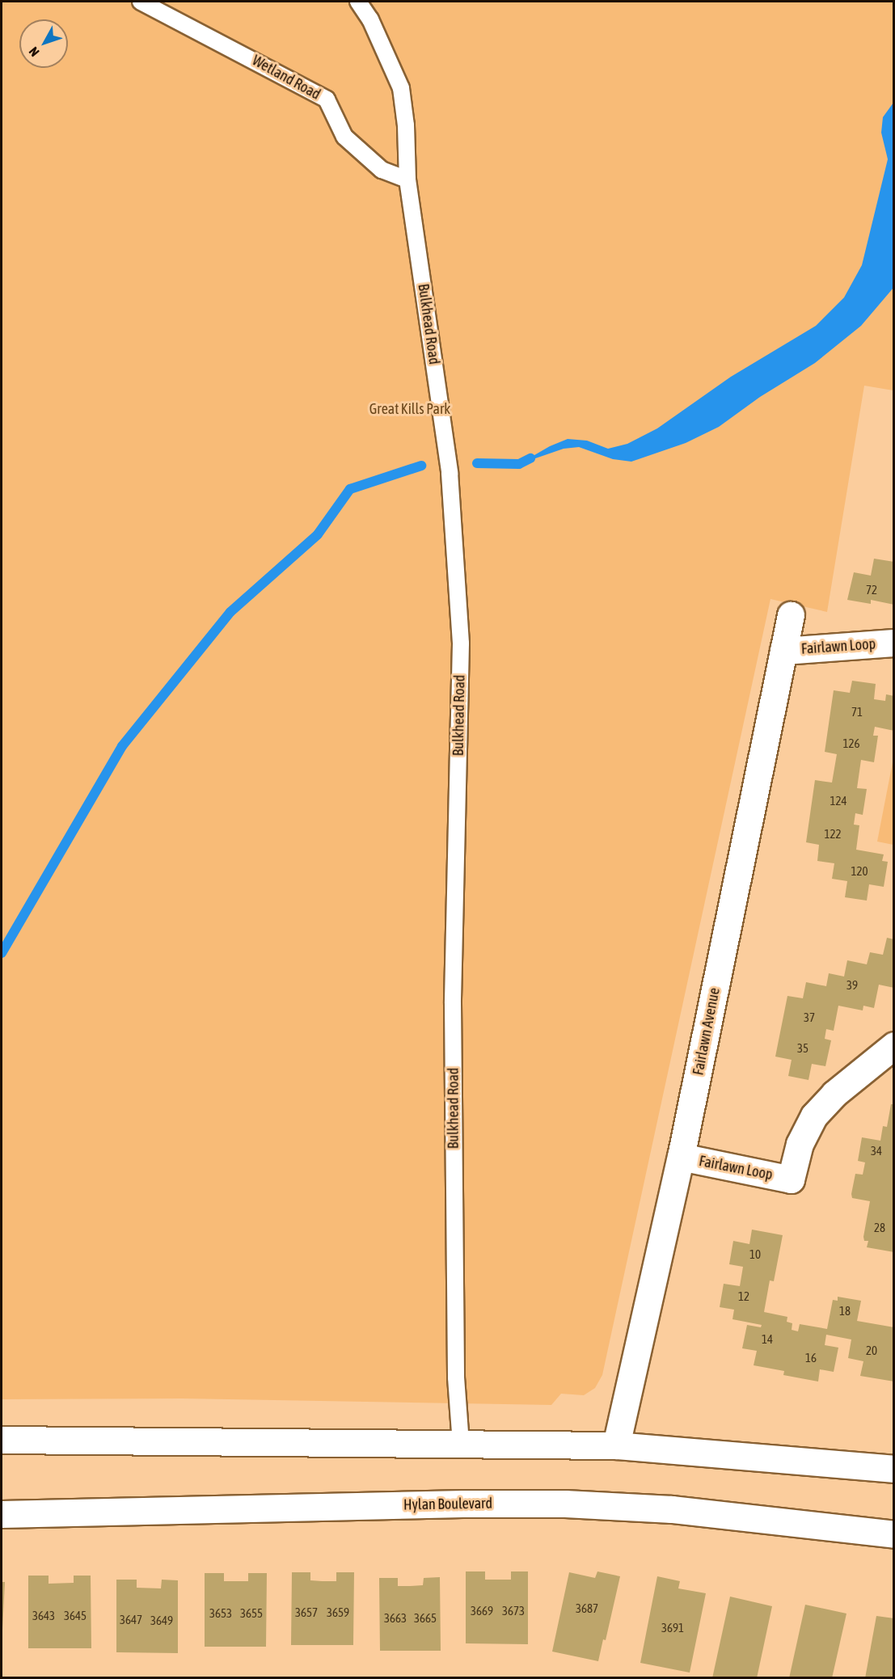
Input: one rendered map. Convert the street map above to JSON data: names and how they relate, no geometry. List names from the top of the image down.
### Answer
{
  "streets": {
    "main road": ["Fairlawn Loop", "Fairlawn Avenue", "Hylan Boulevard"],
    "lane": ["Wetland Road", "Bulkhead Road"]
  },
  "crossings": [
    ["Wetland Road", "Bulkhead Road"],
    ["Fairlawn Loop", "Fairlawn Avenue"]
  ],
  "parks": ["Great Kills Park"],
  "house_numbers": [
    "72",
    "71",
    "126",
    "124",
    "122",
    "120",
    "39",
    "37",
    "35",
    "34",
    "28",
    "10",
    "12",
    "18",
    "14",
    "20",
    "16",
    "3687",
    "3669",
    "3673",
    "3657",
    "3659",
    "3653",
    "3655",
    "3643",
    "3645",
    "3663",
    "3665",
    "3647",
    "3649",
    "3691"
  ],
  "north": "bottom left"
}
